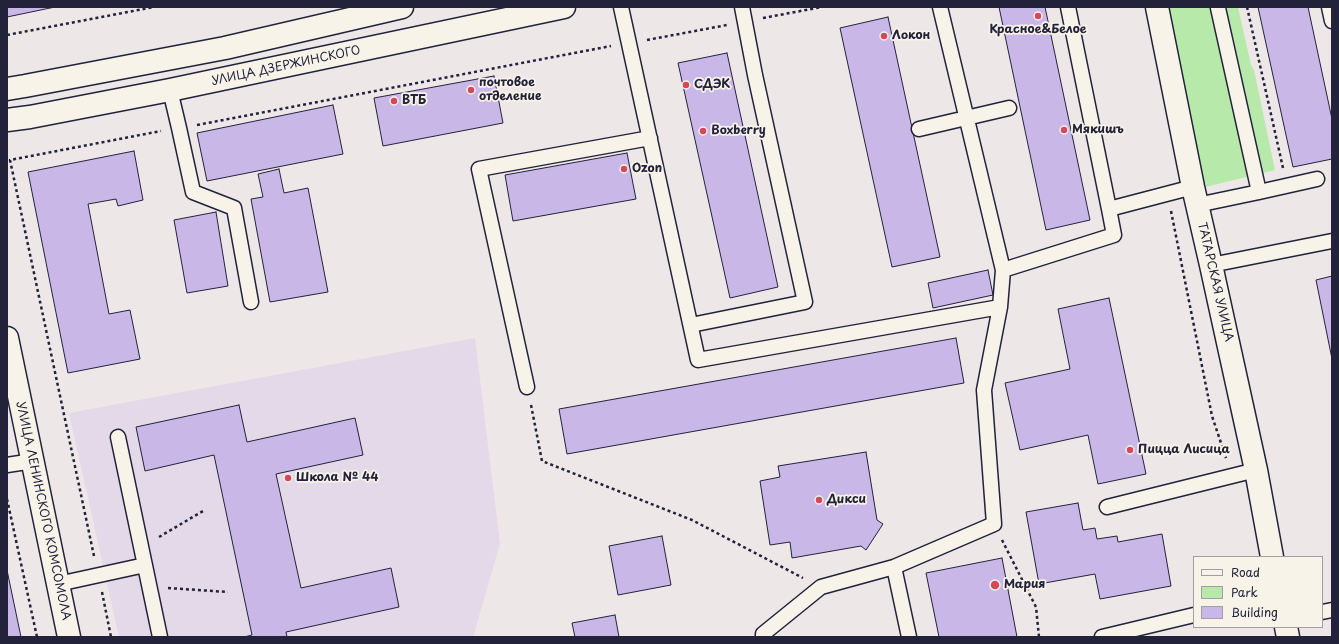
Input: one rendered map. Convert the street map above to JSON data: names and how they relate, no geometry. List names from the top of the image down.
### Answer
{
  "streets": {
    "main road": ["УЛИЦА ДЗЕРЖИНСКОГО", "ТАТАРСКАЯ УЛИЦА", "УЛИЦА ЛЕНИНСКОГО КОМСОМОЛА"]
  },
  "places": [
    "Красное&Белое",
    "Локон",
    "СДЭК",
    "почтовое отделение",
    "ВТБ",
    "Мякишъ",
    "Boxberry",
    "Ozon",
    "Пицца Лисица",
    "Школа № 44",
    "Дикси",
    "Мария"
  ],
  "legend": ["Road", "Park", "Building"]
}
